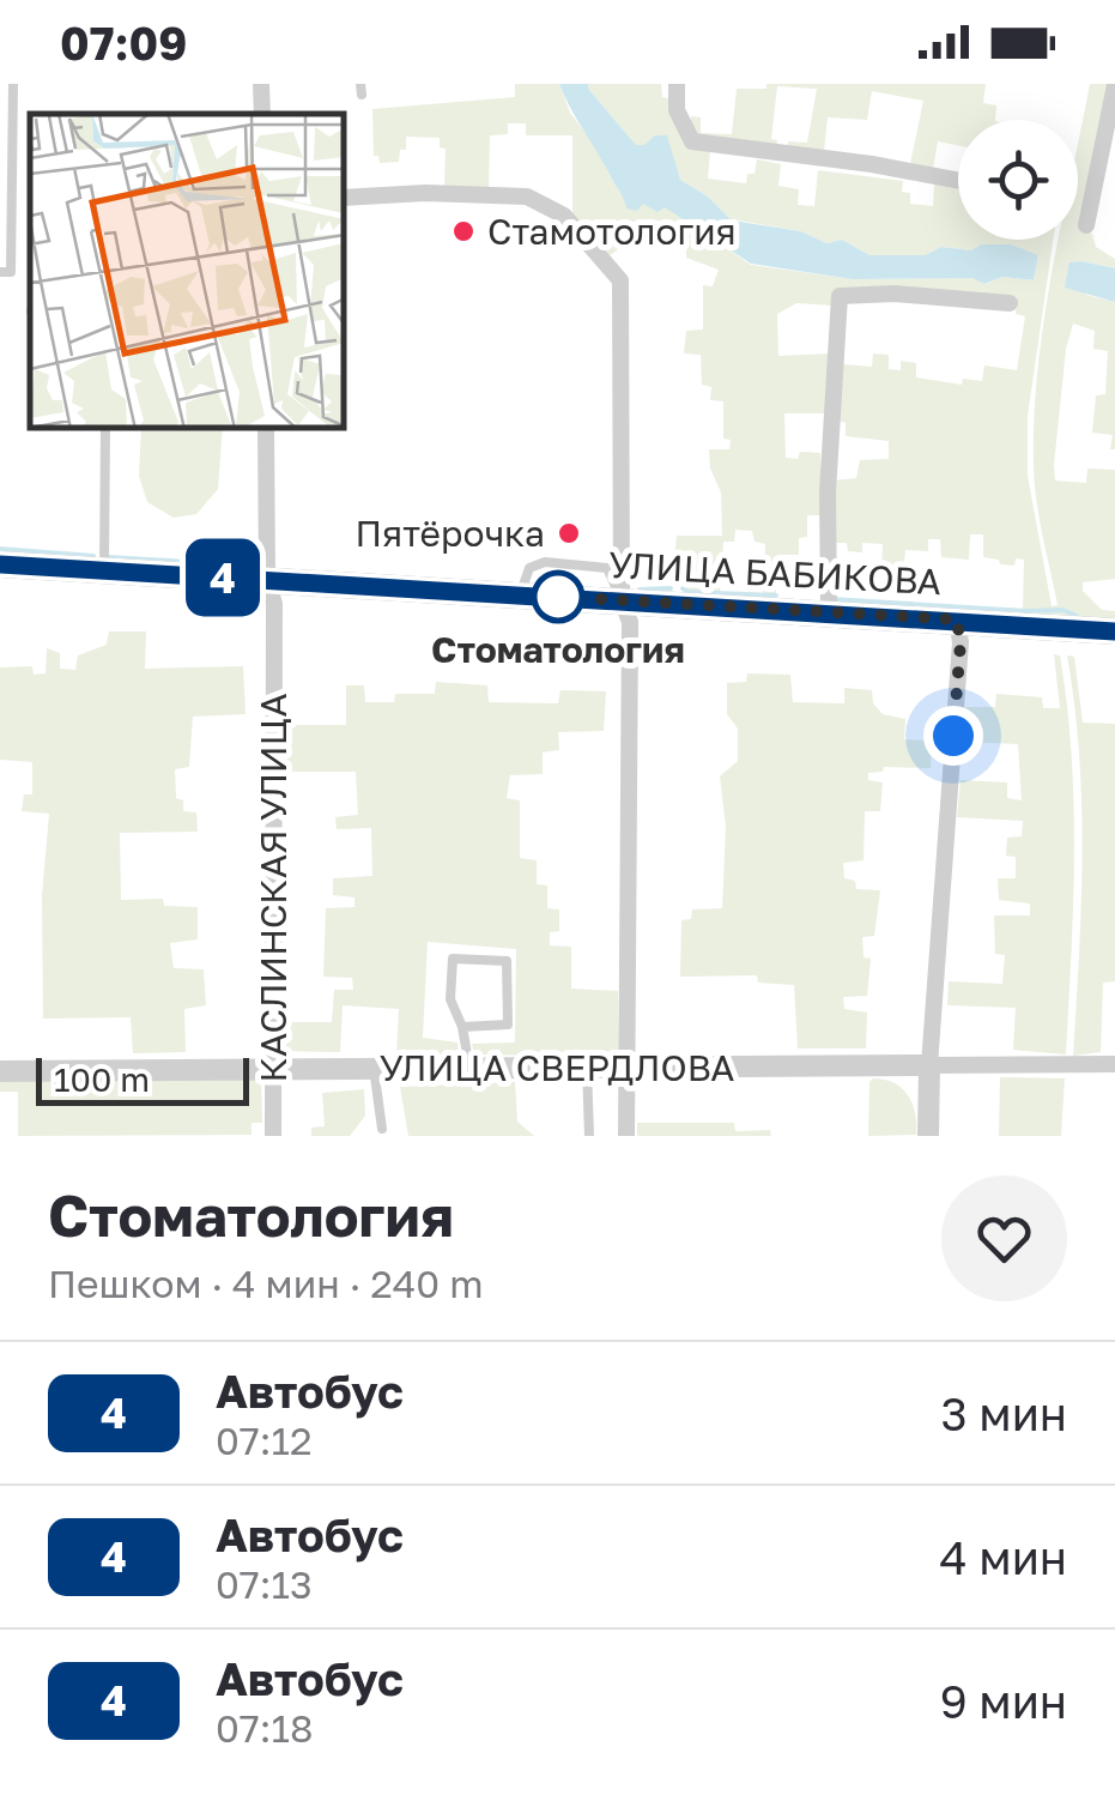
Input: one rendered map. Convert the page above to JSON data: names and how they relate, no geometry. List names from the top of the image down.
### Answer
{
  "streets": {
    "main road": ["УЛИЦА БАБИКОВА"],
    "street": ["КАСЛИНСКАЯ УЛИЦА", "УЛИЦА СВЕРДЛОВА"]
  },
  "crossings": [
    ["УЛИЦА БАБИКОВА", "КАСЛИНСКАЯ УЛИЦА"],
    ["КАСЛИНСКАЯ УЛИЦА", "УЛИЦА СВЕРДЛОВА"]
  ],
  "places": ["Стамотология", "Пятёрочка", "Стоматология"],
  "lines": ["bus line 4"],
  "scale_bar": "100 m",
  "page": {
    "status": "07:09",
    "on_map": "4",
    "scale": "100 m",
    "heading": ["Стоматология", "Пешком · 4 мин · 240 m"],
    "list": [
      {
        "mark": "4",
        "name": "Автобус",
        "note": "07:12",
        "value": "3 мин"
      },
      {
        "mark": "4",
        "name": "Автобус",
        "note": "07:13",
        "value": "4 мин"
      },
      {
        "mark": "4",
        "name": "Автобус",
        "note": "07:18",
        "value": "9 мин"
      }
    ]
  }
}
